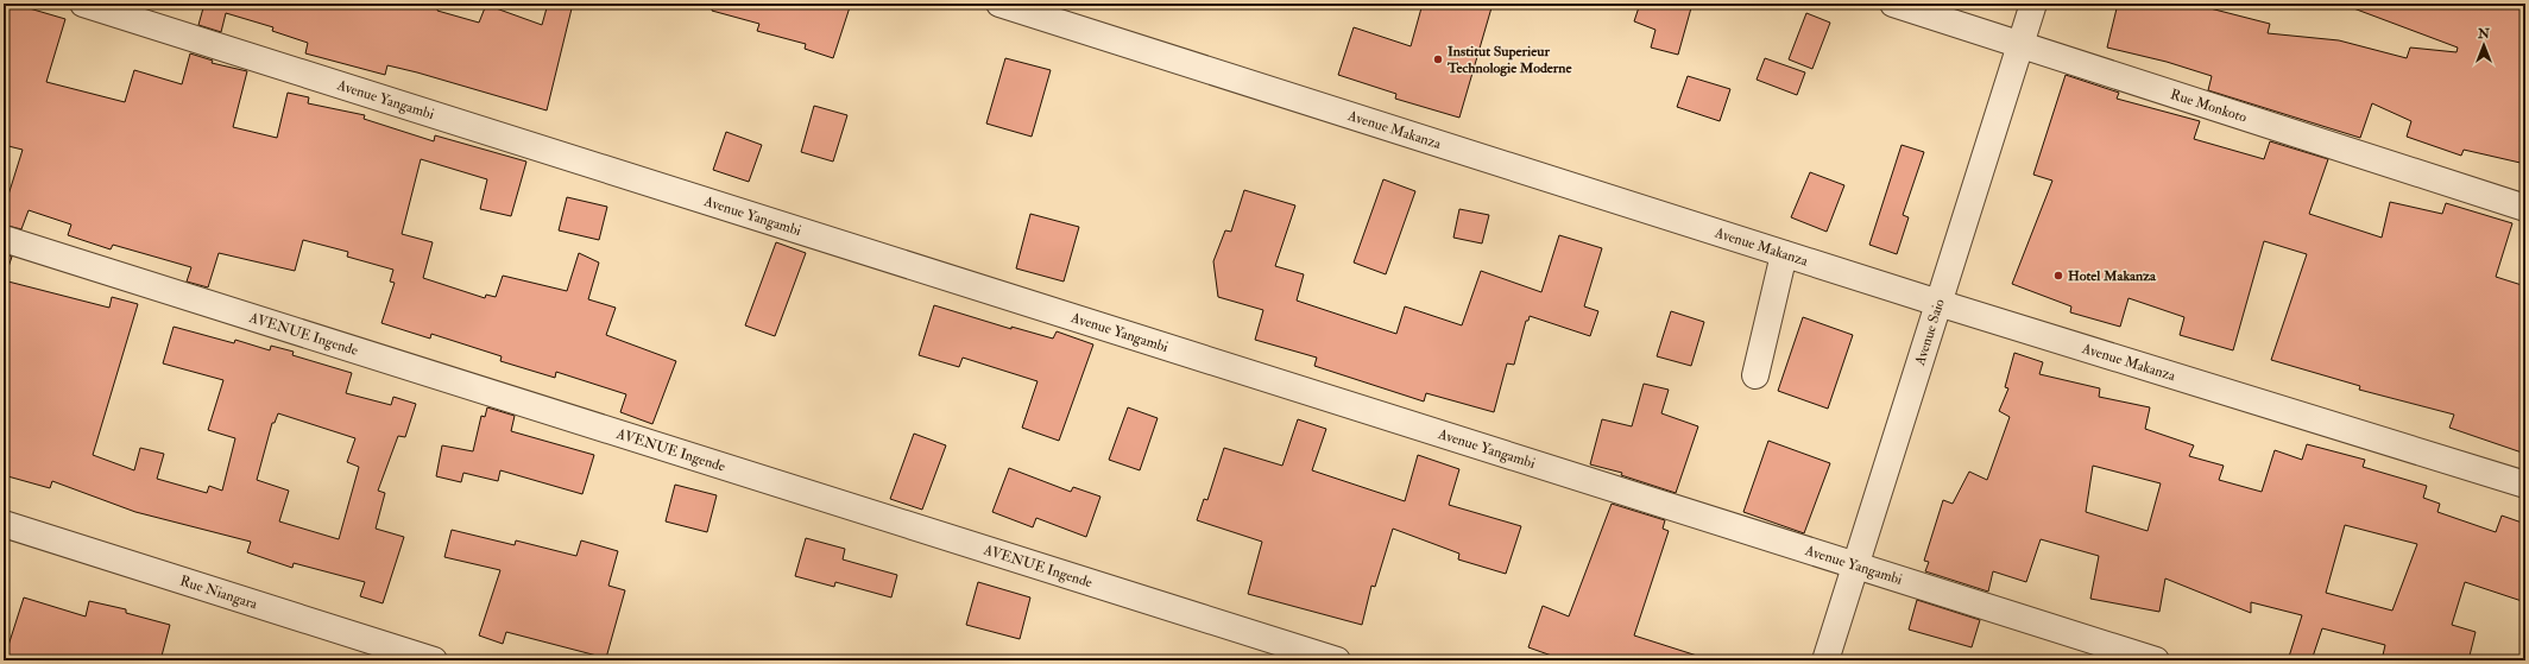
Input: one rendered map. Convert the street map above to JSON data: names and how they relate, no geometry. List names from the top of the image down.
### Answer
{
  "streets": {
    "street": [
      "Avenue Yangambi",
      "Rue Monkoto",
      "Avenue Makanza",
      "Avenue Saio",
      "AVENUE Ingende",
      "Rue Niangara"
    ]
  },
  "crossings": [
    ["Avenue Yangambi", "Avenue Saio"],
    ["Rue Monkoto", "Avenue Saio"],
    ["Avenue Makanza", "Avenue Saio"]
  ],
  "places": ["Institut Superieur Technologie Moderne", "Hotel Makanza"],
  "north": "top"
}
